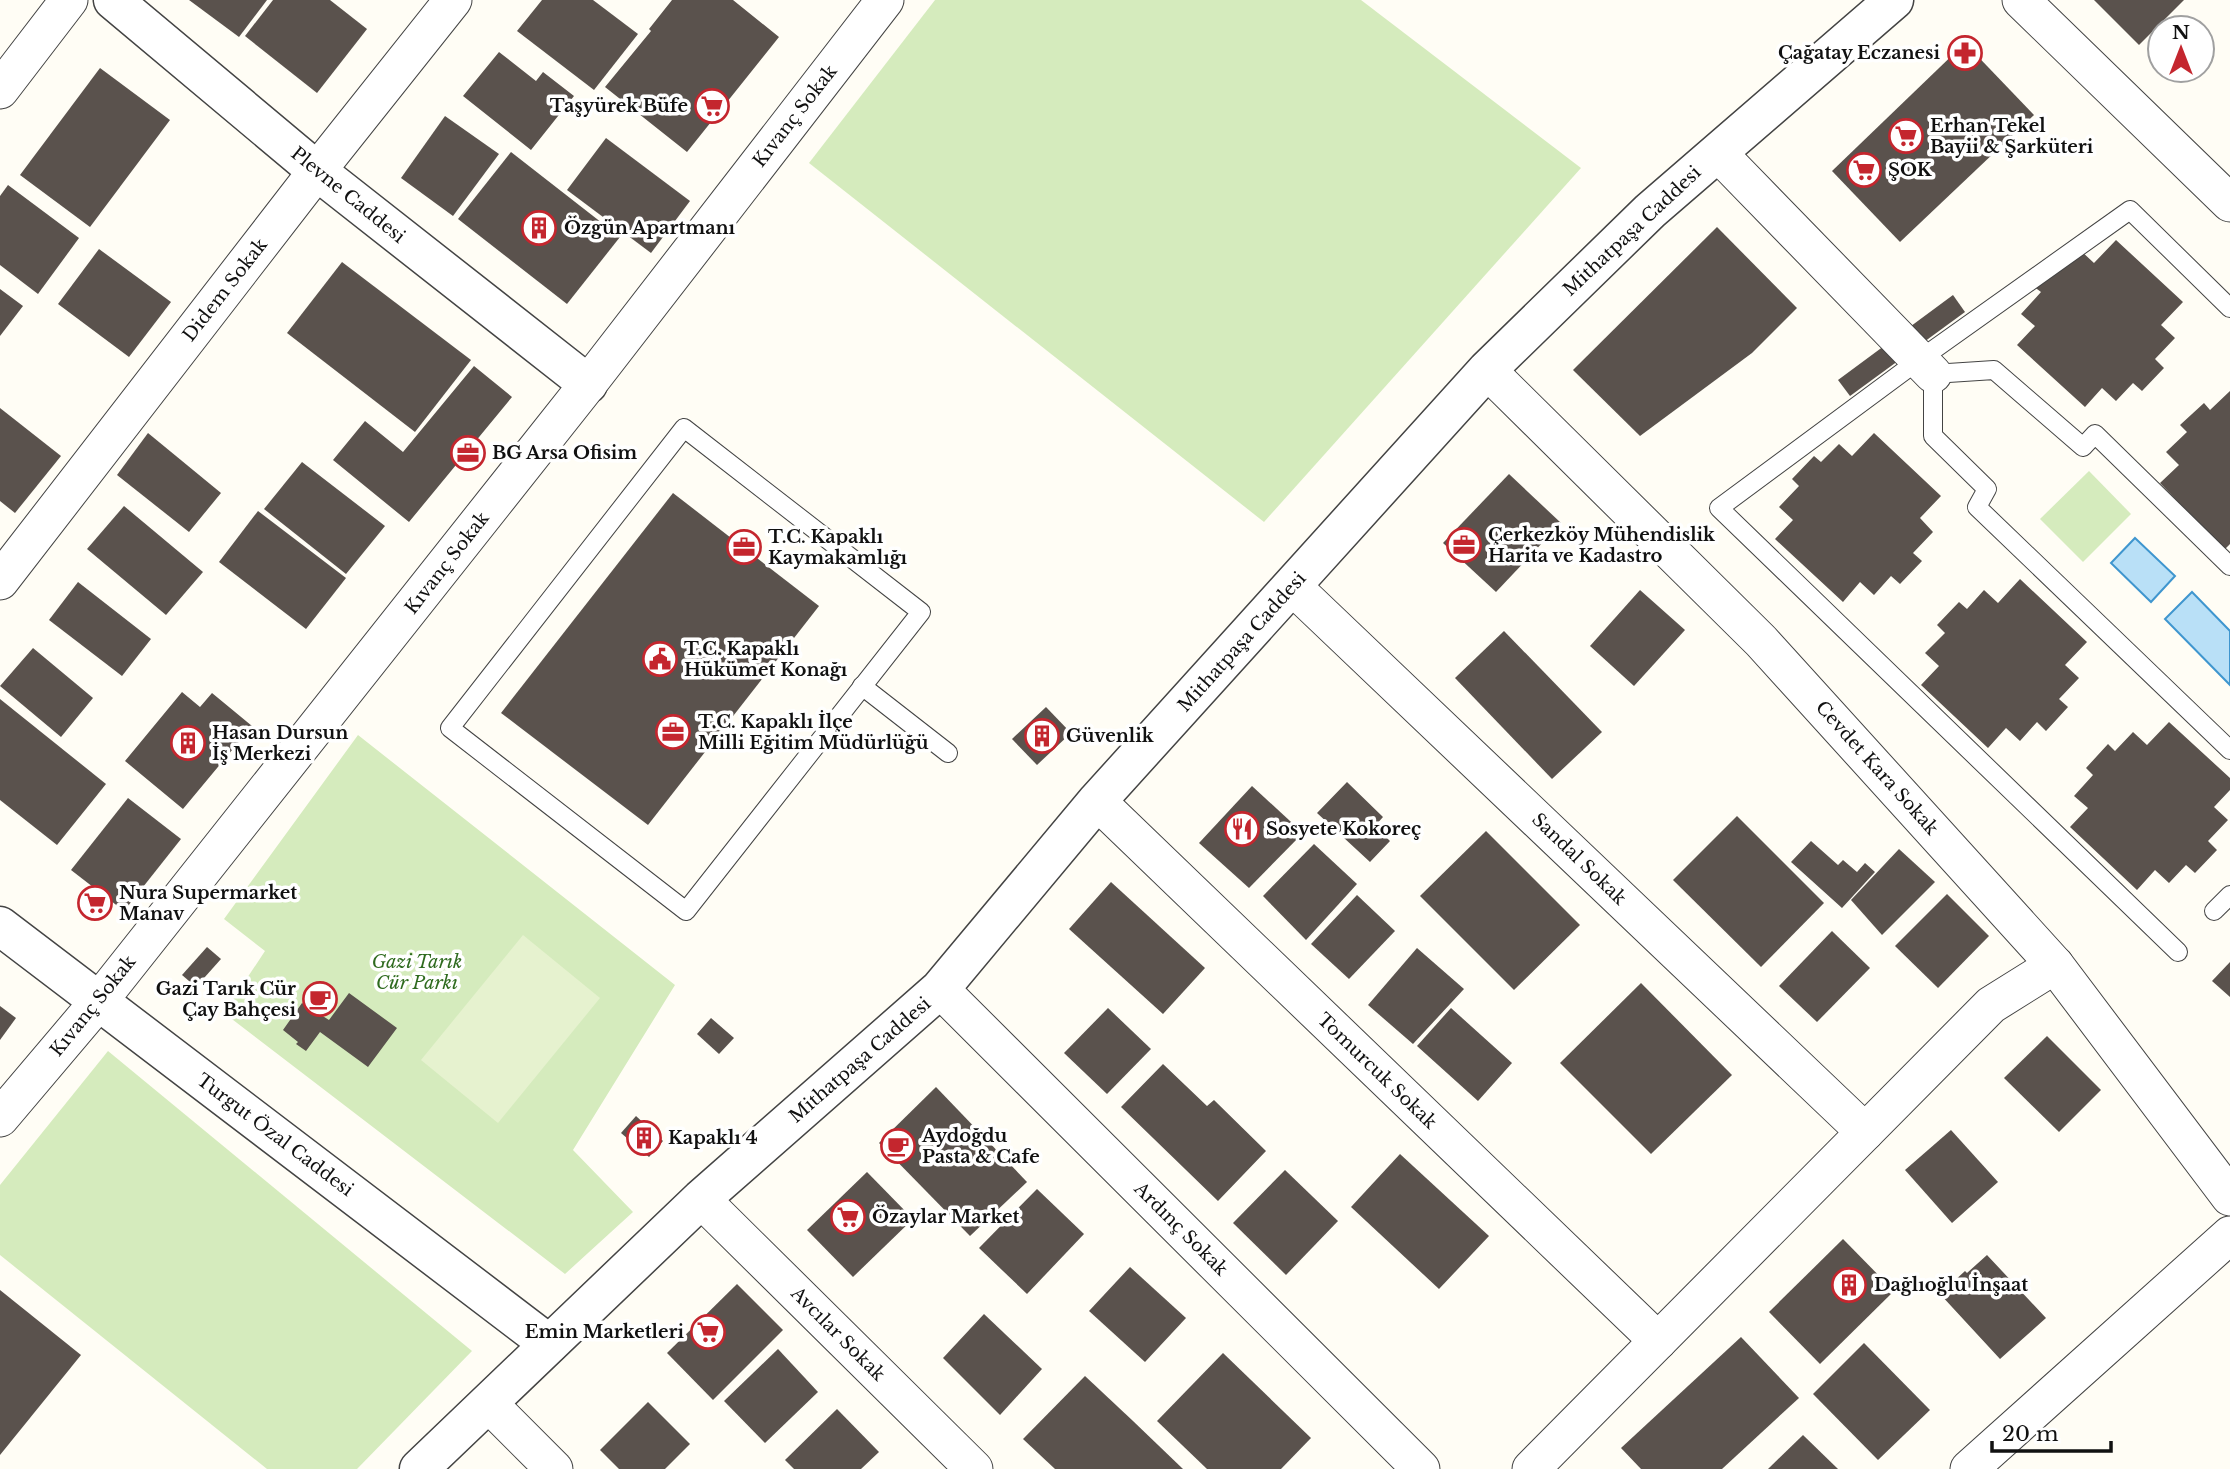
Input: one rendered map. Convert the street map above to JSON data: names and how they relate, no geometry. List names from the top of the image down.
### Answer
{
  "streets": {
    "street": [
      "Kıvanç Sokak",
      "Plevne Caddesi",
      "Mithatpaşa Caddesi",
      "Didem Sokak",
      "Cevdet Kara Sokak",
      "Sandal Sokak",
      "Tomurcuk Sokak",
      "Turgut Özal Caddesi",
      "Ardınç Sokak",
      "Avcılar Sokak"
    ]
  },
  "crossings": [
    ["Kıvanç Sokak", "Plevne Caddesi"],
    ["Kıvanç Sokak", "Turgut Özal Caddesi"],
    ["Plevne Caddesi", "Didem Sokak"],
    ["Mithatpaşa Caddesi", "Cevdet Kara Sokak"],
    ["Mithatpaşa Caddesi", "Sandal Sokak"],
    ["Mithatpaşa Caddesi", "Tomurcuk Sokak"],
    ["Mithatpaşa Caddesi", "Turgut Özal Caddesi"],
    ["Mithatpaşa Caddesi", "Ardınç Sokak"],
    ["Mithatpaşa Caddesi", "Avcılar Sokak"]
  ],
  "parks": ["Gazi Tarık Cür Parkı"],
  "places": {
    "pharmacy": ["Çağatay Eczanesi"],
    "supermarket": [
      "Taşyürek Büfe",
      "Erhan Tekel Bayii & Şarküteri",
      "ŞOK",
      "Nura Supermarket Manav",
      "Özaylar Market",
      "Emin Marketleri"
    ],
    "building": [
      "Özgün Apartmanı",
      "Güvenlik",
      "Hasan Dursun İş Merkezi",
      "Kapaklı 4",
      "Dağlıoğlu İnşaat"
    ],
    "office": [
      "BG Arsa Ofisim",
      "Çerkezköy Mühendislik Harita ve Kadastro",
      "T.C. Kapaklı Kaymakamlığı",
      "T.C. Kapaklı İlçe Milli Eğitim Müdürlüğü"
    ],
    "public building": ["T.C. Kapaklı Hükümet Konağı"],
    "restaurant": ["Sosyete Kokoreç"],
    "cafe": ["Gazi Tarık Cür Çay Bahçesi", "Aydoğdu Pasta & Cafe"]
  },
  "scale_bar": "20 m",
  "north": "top"
}
